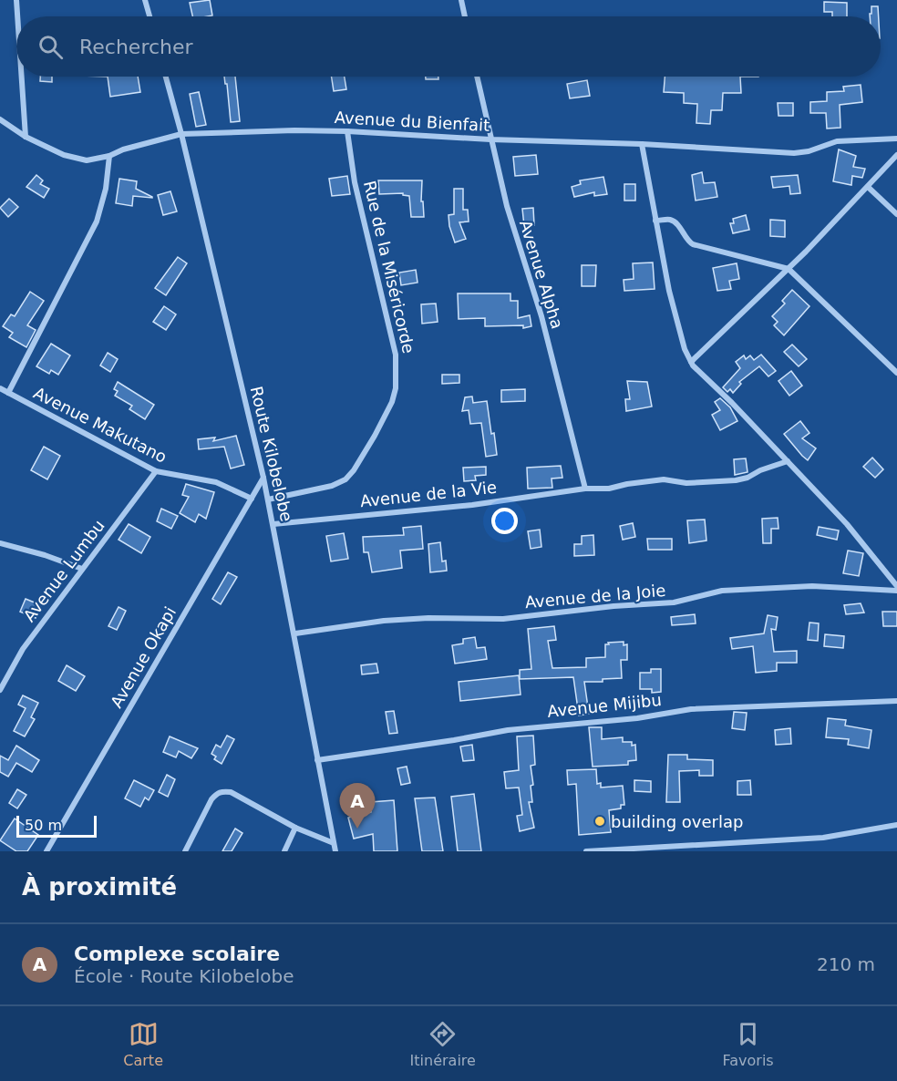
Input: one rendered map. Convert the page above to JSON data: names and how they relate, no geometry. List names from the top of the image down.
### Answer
{
  "streets": {
    "street": [
      "Avenue du Bienfait",
      "Rue de la Miséricorde",
      "Avenue Alpha",
      "Avenue Makutano",
      "Route Kilobelobe",
      "Avenue de la Vie",
      "Avenue Lumbu",
      "Avenue de la Joie",
      "Avenue Okapi",
      "Avenue Mijibu"
    ]
  },
  "crossings": [
    ["Avenue du Bienfait", "Rue de la Miséricorde"],
    ["Avenue du Bienfait", "Avenue Alpha"],
    ["Avenue du Bienfait", "Route Kilobelobe"],
    ["Rue de la Miséricorde", "Route Kilobelobe"],
    ["Avenue Alpha", "Avenue de la Vie"],
    ["Avenue Makutano", "Avenue Lumbu"],
    ["Avenue Makutano", "Avenue Okapi"],
    ["Route Kilobelobe", "Avenue de la Vie"],
    ["Route Kilobelobe", "Avenue de la Joie"],
    ["Route Kilobelobe", "Avenue Okapi"],
    ["Route Kilobelobe", "Avenue Mijibu"]
  ],
  "places": ["building overlap"],
  "scale_bar": "50 m",
  "page": {
    "search": "Rechercher",
    "pins": "A",
    "scale": "50 m",
    "heading": "À proximité",
    "list": [
      {
        "mark": "A",
        "name": "Complexe scolaire",
        "note": "École · Route Kilobelobe",
        "value": "210 m"
      }
    ],
    "nav": ["Carte", "Itinéraire", "Favoris"]
  }
}
